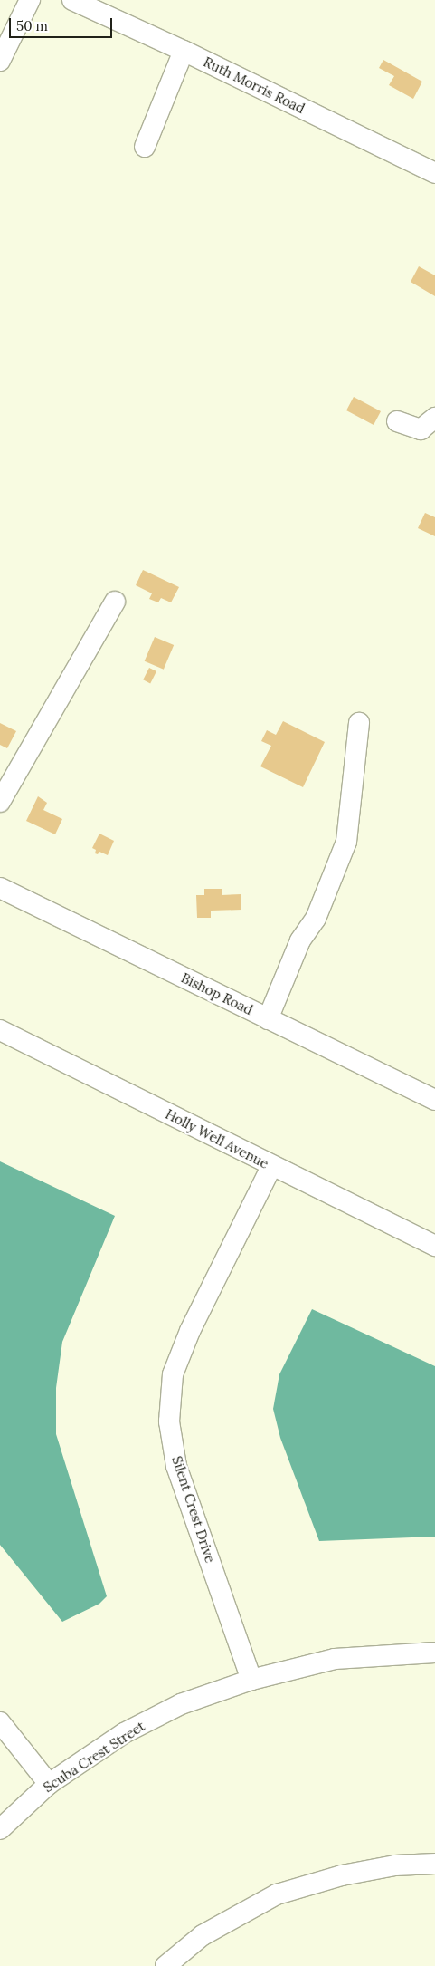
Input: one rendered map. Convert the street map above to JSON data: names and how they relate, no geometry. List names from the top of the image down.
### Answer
{
  "streets": {
    "street": [
      "Ruth Morris Road",
      "Bishop Road",
      "Holly Well Avenue",
      "Silent Crest Drive",
      "Scuba Crest Street"
    ]
  },
  "crossings": [
    ["Holly Well Avenue", "Silent Crest Drive"],
    ["Silent Crest Drive", "Scuba Crest Street"]
  ],
  "scale_bar": "50 m"
}
